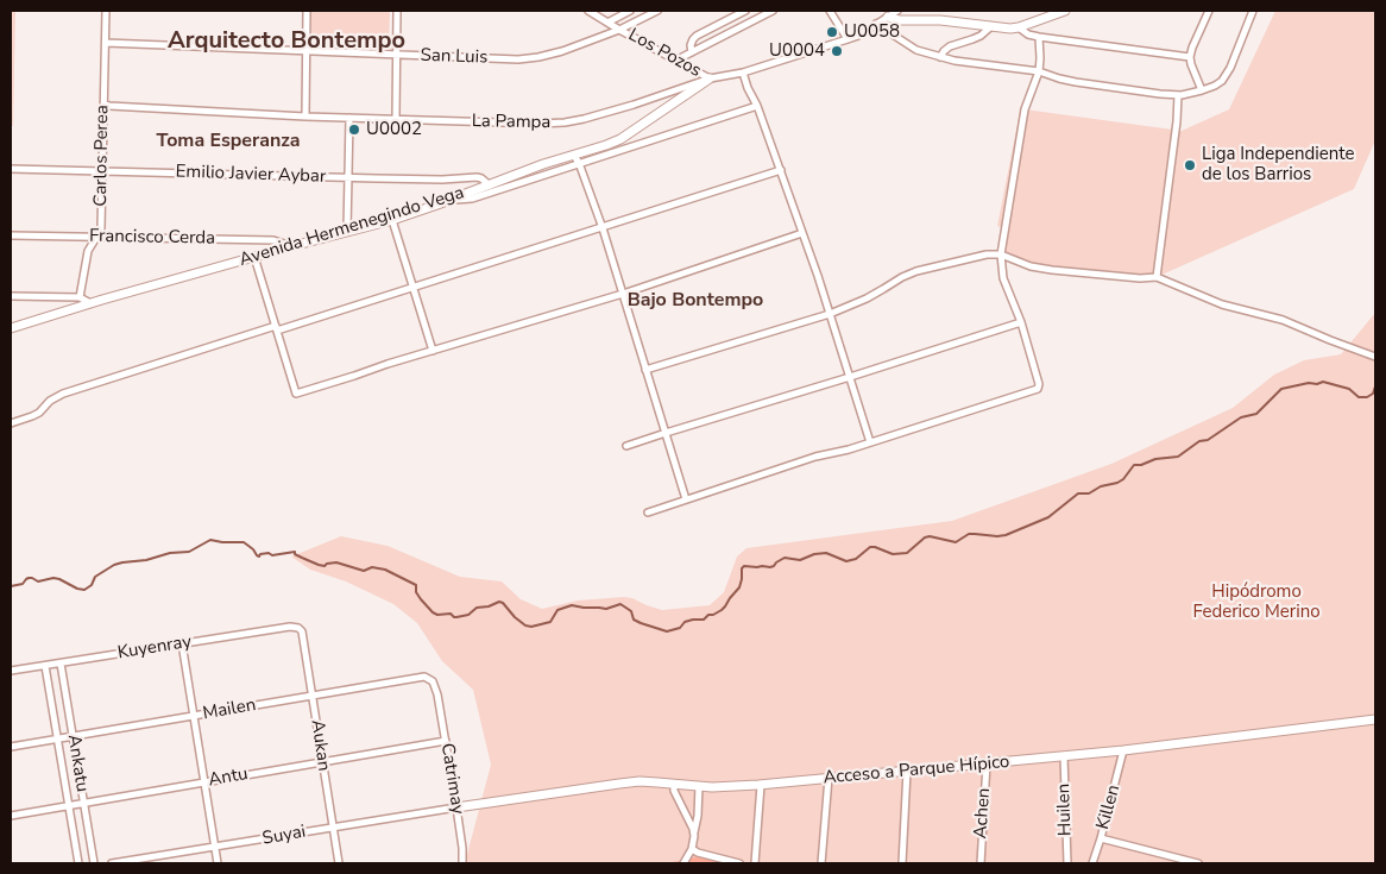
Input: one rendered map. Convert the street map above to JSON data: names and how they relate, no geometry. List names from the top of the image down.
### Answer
{
  "streets": {
    "street": [
      "Los Pozos",
      "San Luis",
      "La Pampa",
      "Carlos Perea",
      "Emilio Javier Aybar",
      "Avenida Hermenegindo Vega",
      "Francisco Cerda",
      "Kuyenray",
      "Mailen",
      "Aukan",
      "Ankatu",
      "Acceso a Parque Hípico",
      "Antu",
      "Catrimay",
      "Killen",
      "Huilen",
      "Achen",
      "Suyai"
    ]
  },
  "crossings": [
    ["Los Pozos", "San Luis"],
    ["Los Pozos", "La Pampa"],
    ["Los Pozos", "Avenida Hermenegindo Vega"],
    ["San Luis", "Carlos Perea"],
    ["La Pampa", "Carlos Perea"],
    ["La Pampa", "Avenida Hermenegindo Vega"],
    ["Carlos Perea", "Emilio Javier Aybar"],
    ["Carlos Perea", "Francisco Cerda"],
    ["Emilio Javier Aybar", "Avenida Hermenegindo Vega"],
    ["Avenida Hermenegindo Vega", "Francisco Cerda"],
    ["Kuyenray", "Aukan"],
    ["Kuyenray", "Ankatu"],
    ["Mailen", "Aukan"],
    ["Mailen", "Ankatu"],
    ["Mailen", "Catrimay"],
    ["Aukan", "Antu"],
    ["Aukan", "Suyai"],
    ["Ankatu", "Antu"],
    ["Acceso a Parque Hípico", "Catrimay"],
    ["Acceso a Parque Hípico", "Killen"],
    ["Acceso a Parque Hípico", "Huilen"],
    ["Acceso a Parque Hípico", "Achen"],
    ["Acceso a Parque Hípico", "Suyai"],
    ["Antu", "Catrimay"],
    ["Catrimay", "Suyai"]
  ],
  "districts": ["Arquitecto Bontempo", "Toma Esperanza", "Bajo Bontempo"],
  "parks": ["Hipódromo Federico Merino"],
  "places": [
    "U0058",
    "U0004",
    "U0002",
    "Liga Independiente de los Barrios"
  ]
}
